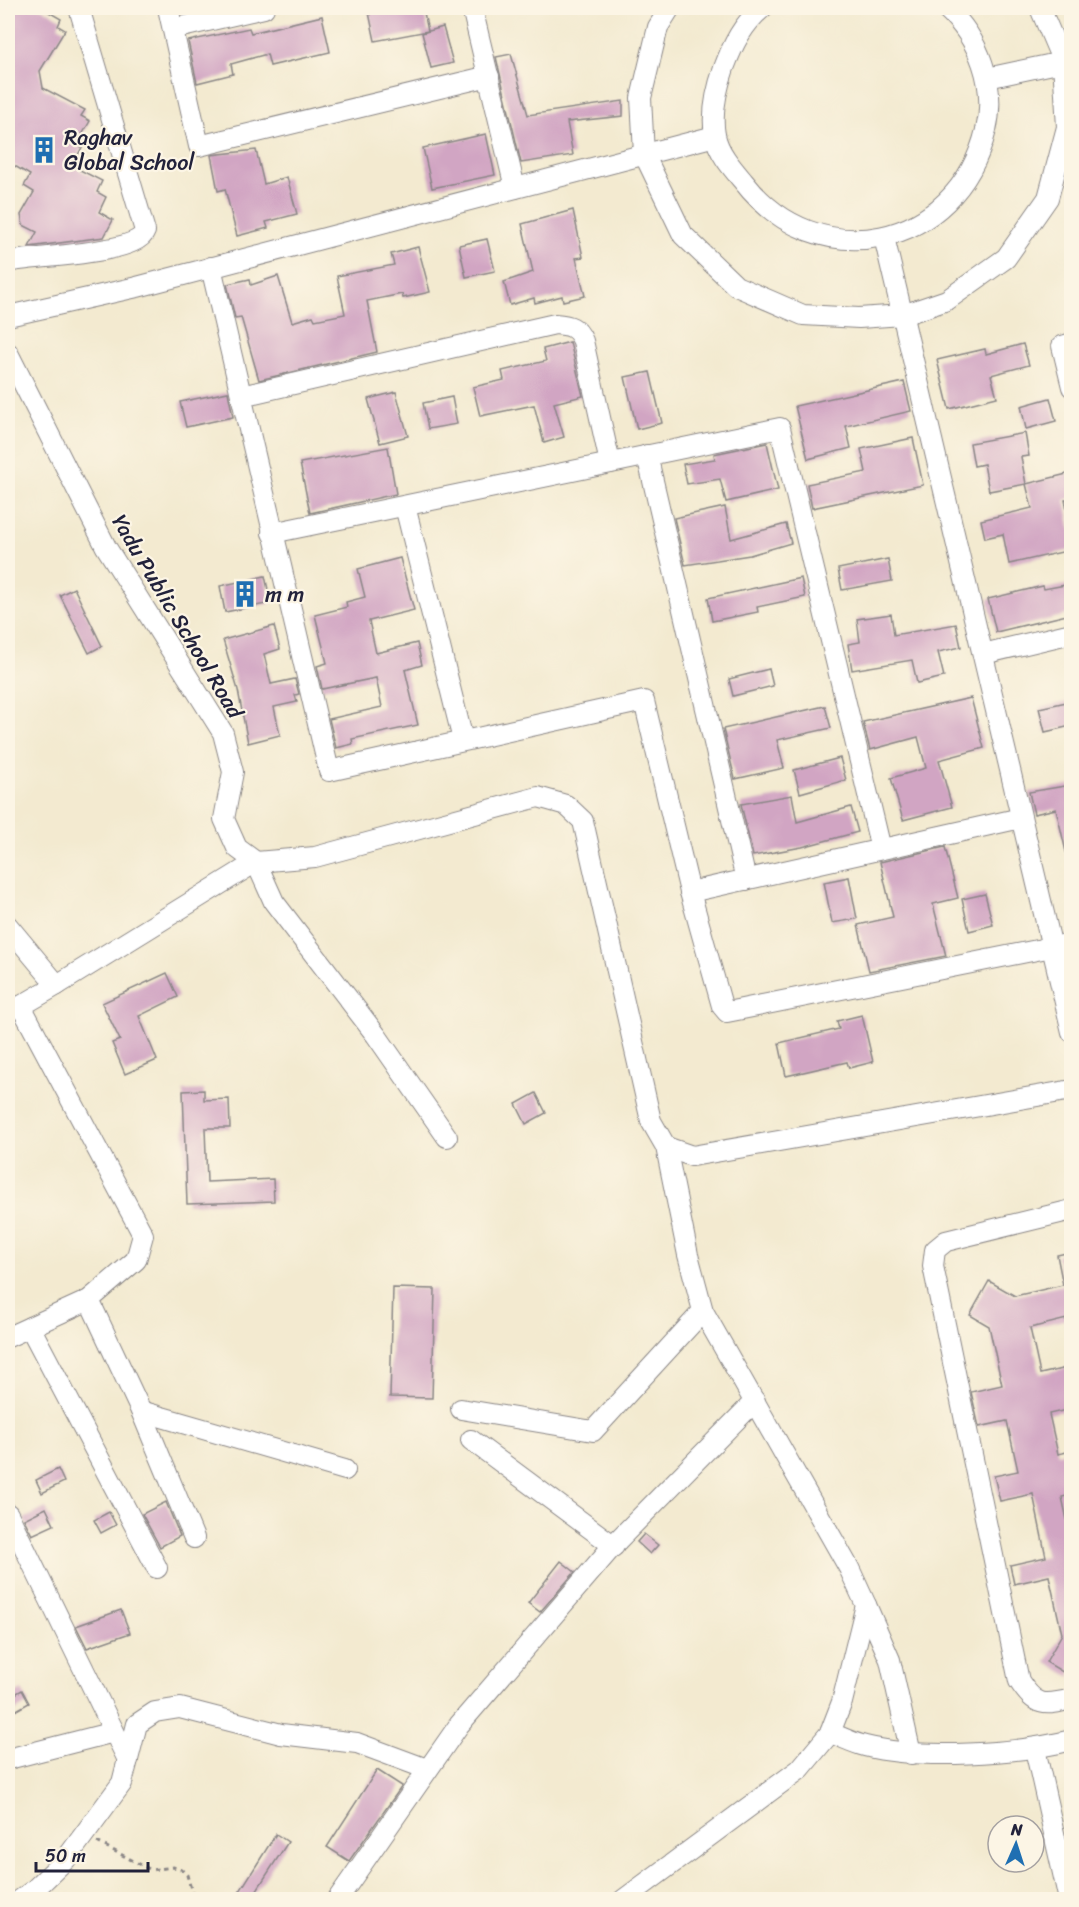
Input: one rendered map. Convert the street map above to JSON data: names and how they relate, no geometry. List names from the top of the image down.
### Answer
{
  "streets": {
    "street": ["Yadu Public School Road"]
  },
  "places": {
    "building": ["Raghav Global School", "m m"]
  },
  "scale_bar": "50 m",
  "north": "top"
}
